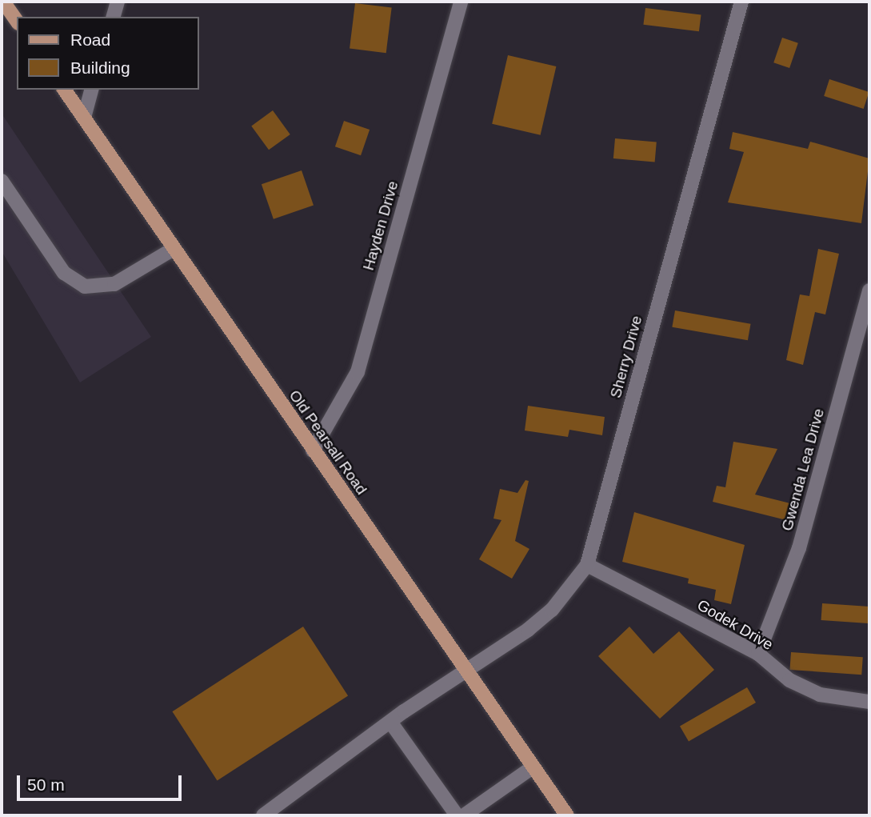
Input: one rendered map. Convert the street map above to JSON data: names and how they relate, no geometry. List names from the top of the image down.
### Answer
{
  "streets": {
    "main road": ["Old Pearsall Road"],
    "street": [
      "Hayden Drive",
      "Sherry Drive",
      "Gwenda Lea Drive",
      "Godek Drive"
    ]
  },
  "crossings": [
    ["Hayden Drive", "Old Pearsall Road"],
    ["Sherry Drive", "Old Pearsall Road"],
    ["Sherry Drive", "Godek Drive"],
    ["Gwenda Lea Drive", "Godek Drive"]
  ],
  "legend": ["Road", "Building"],
  "scale_bar": "50 m"
}
